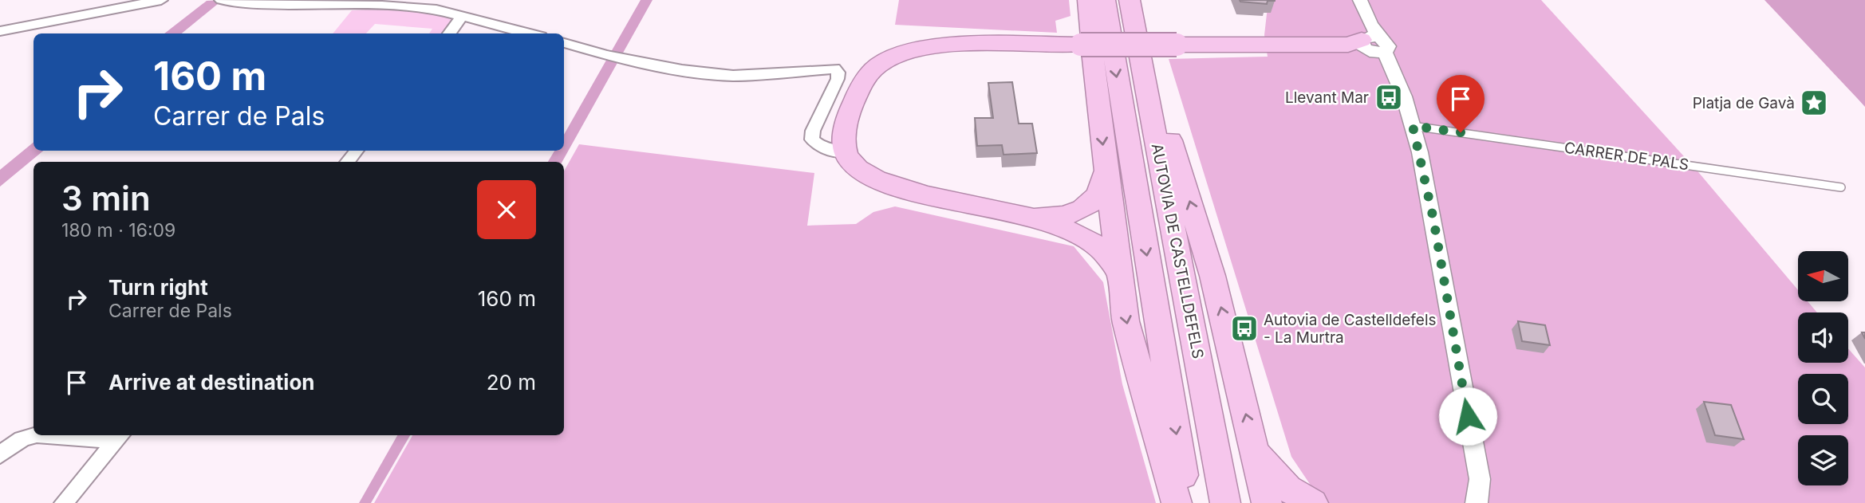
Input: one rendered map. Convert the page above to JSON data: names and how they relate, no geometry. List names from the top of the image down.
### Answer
{
  "streets": {
    "highway": ["AUTOVIA DE CASTELLDEFELS"],
    "lane": ["CARRER DE PALS"]
  },
  "places": {
    "bus stop": ["Llevant Mar", "Autovia de Castelldefels - La Murtra"],
    "place": ["Platja de Gavà"]
  },
  "north": "left",
  "page": {
    "turn": ["160 m", "Carrer de Pals"],
    "heading": ["3 min", "180 m · 16:09"],
    "list": [
      {
        "name": "Turn right",
        "note": "Carrer de Pals",
        "value": "160 m"
      },
      {
        "name": "Arrive at destination",
        "value": "20 m"
      }
    ]
  }
}
